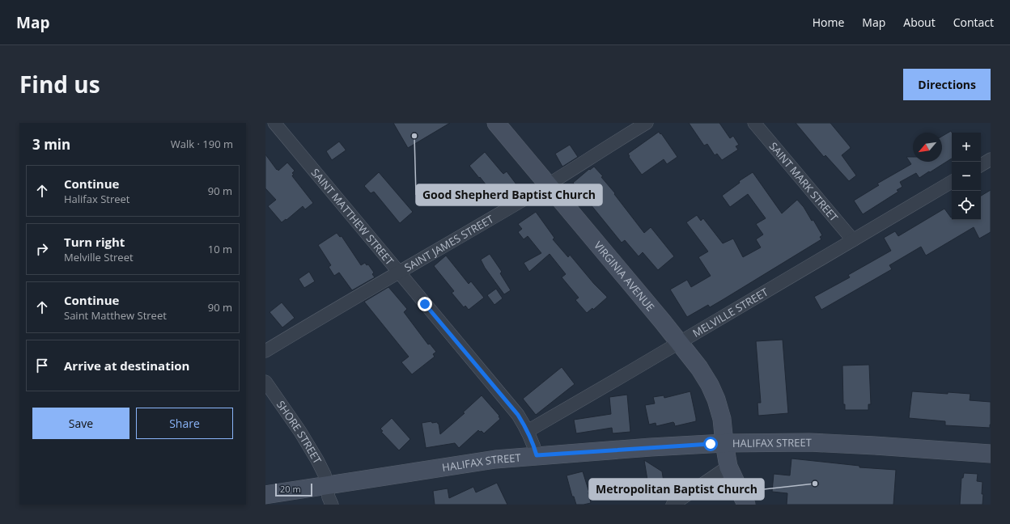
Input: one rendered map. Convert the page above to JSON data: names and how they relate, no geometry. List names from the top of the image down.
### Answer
{
  "streets": {
    "main road": ["VIRGINIA AVENUE", "HALIFAX STREET"],
    "street": [
      "SAINT MARK STREET",
      "SAINT MATTHEW STREET",
      "SAINT JAMES STREET",
      "MELVILLE STREET",
      "SHORE STREET"
    ]
  },
  "crossings": [
    ["SAINT MARK STREET", "MELVILLE STREET"],
    ["SAINT MATTHEW STREET", "SAINT JAMES STREET"],
    ["SAINT MATTHEW STREET", "MELVILLE STREET"],
    ["SAINT JAMES STREET", "VIRGINIA AVENUE"],
    ["VIRGINIA AVENUE", "MELVILLE STREET"],
    ["VIRGINIA AVENUE", "HALIFAX STREET"],
    ["SHORE STREET", "HALIFAX STREET"]
  ],
  "places": ["Good Shepherd Baptist Church", "Metropolitan Baptist Church"],
  "scale_bar": "20 m",
  "north": "bottom left",
  "page": {
    "header": "Map",
    "nav": [
      "Home",
      "Map",
      "About",
      "Contact"
    ],
    "title": "Find us",
    "buttons": [
      "Directions",
      ["Save", "Share"]
    ],
    "heading": ["3 min", "Walk · 190 m"],
    "map_buttons": ["+", "−"],
    "list": [
      ["Continue", "Halifax Street", "90 m"],
      ["Turn right", "Melville Street", "10 m"],
      ["Continue", "Saint Matthew Street", "90 m"],
      "Arrive at destination"
    ],
    "scale": "20 m"
  }
}
